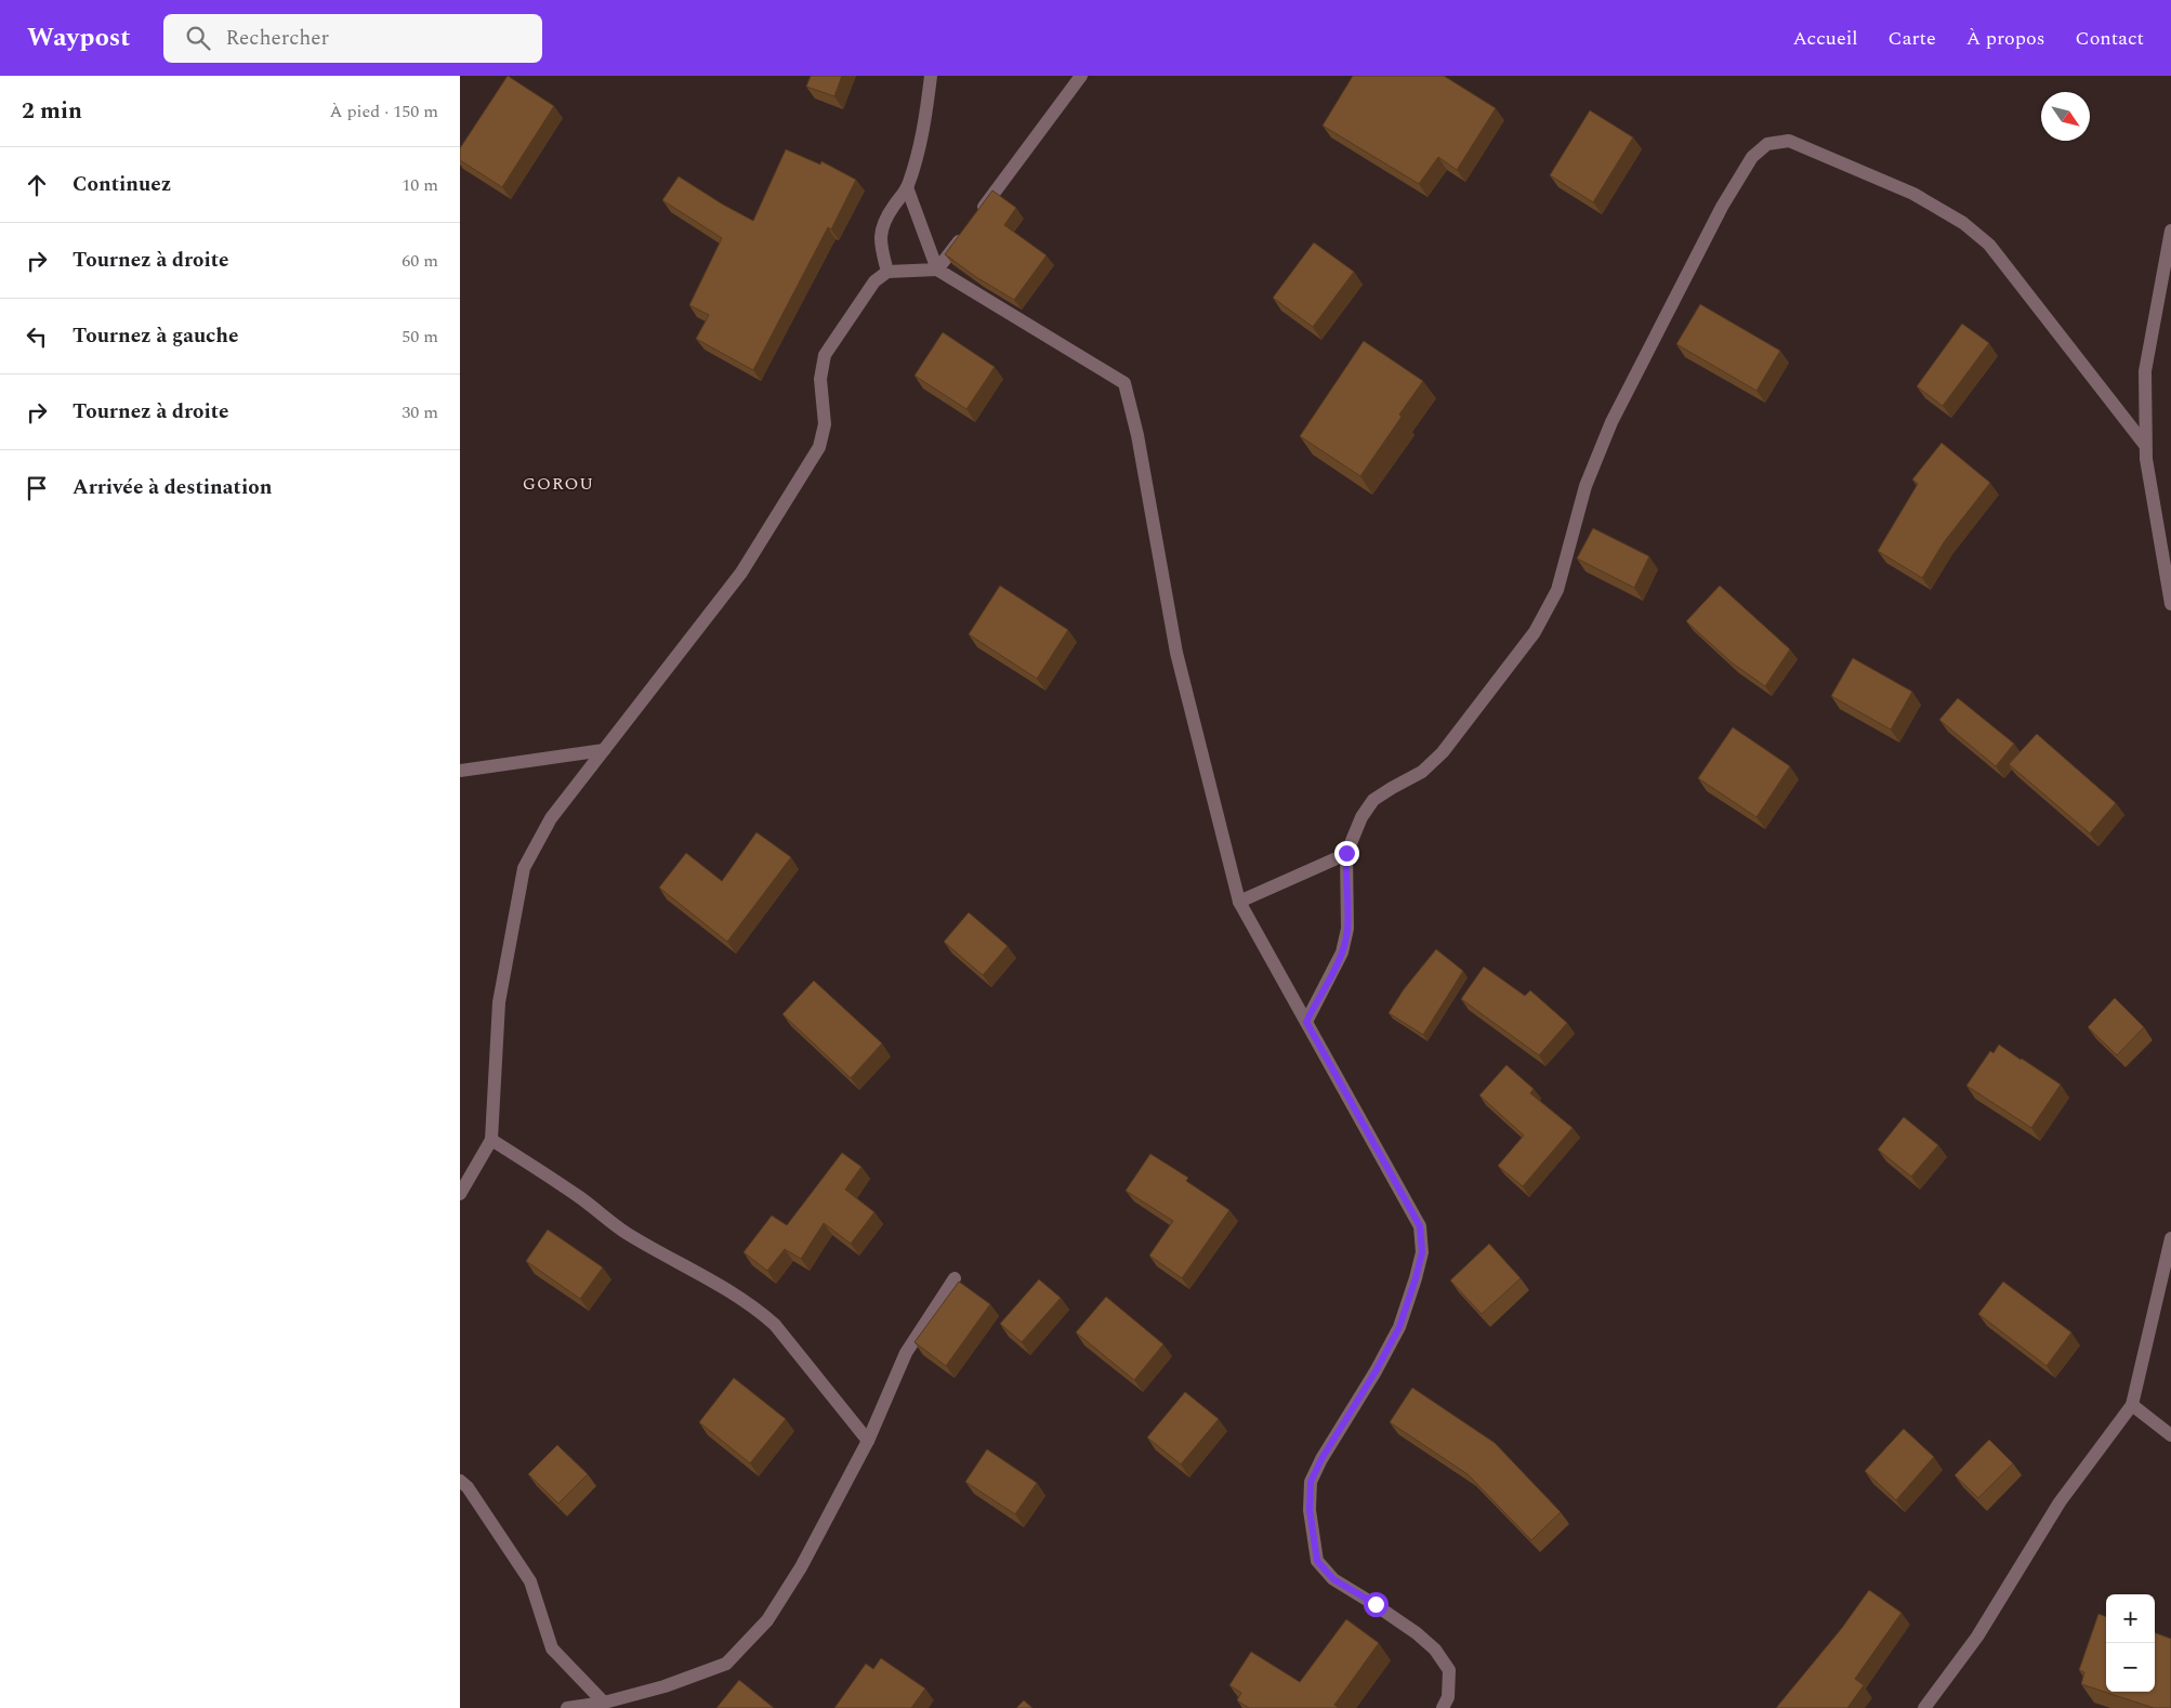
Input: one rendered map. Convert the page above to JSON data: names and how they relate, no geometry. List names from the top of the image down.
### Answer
{
  "districts": ["GOROU"],
  "north": "bottom right",
  "page": {
    "header": "Waypost",
    "search": "Rechercher",
    "nav": [
      "Accueil",
      "Carte",
      "À propos",
      "Contact"
    ],
    "heading": ["2 min", "À pied · 150 m"],
    "list": [
      ["Continuez", "10 m"],
      ["Tournez à droite", "60 m"],
      ["Tournez à gauche", "50 m"],
      ["Tournez à droite", "30 m"],
      "Arrivée à destination"
    ],
    "map_buttons": ["+", "−"]
  }
}
